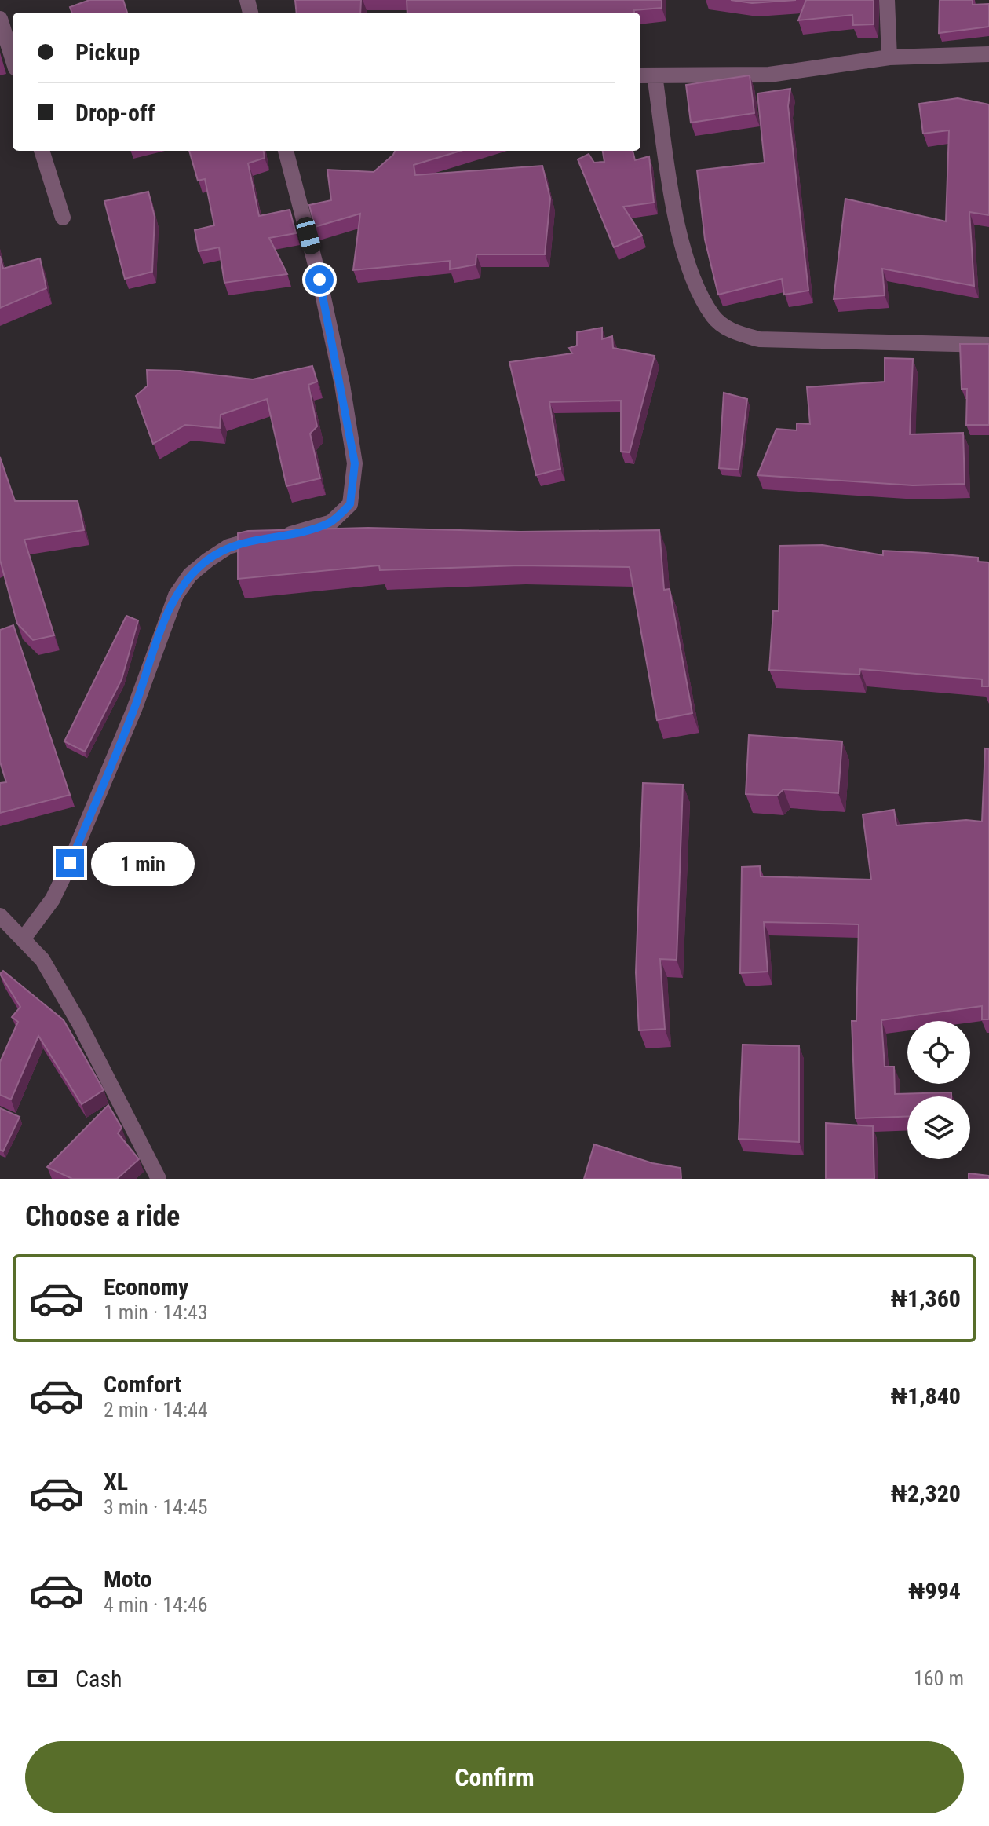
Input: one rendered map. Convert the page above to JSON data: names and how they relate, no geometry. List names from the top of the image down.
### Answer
{
  "page": {
    "banner": ["Pickup", "Drop-off"],
    "bubble": "1 min",
    "heading": "Choose a ride",
    "list": [
      {
        "name": "Economy",
        "note": "1 min · 14:43",
        "value": "₦1,360"
      },
      {
        "name": "Comfort",
        "note": "2 min · 14:44",
        "value": "₦1,840"
      },
      {
        "name": "XL",
        "note": "3 min · 14:45",
        "value": "₦2,320"
      },
      {
        "name": "Moto",
        "note": "4 min · 14:46",
        "value": "₦994"
      }
    ],
    "pay": ["Cash", "160 m"],
    "buttons": "Confirm"
  }
}
